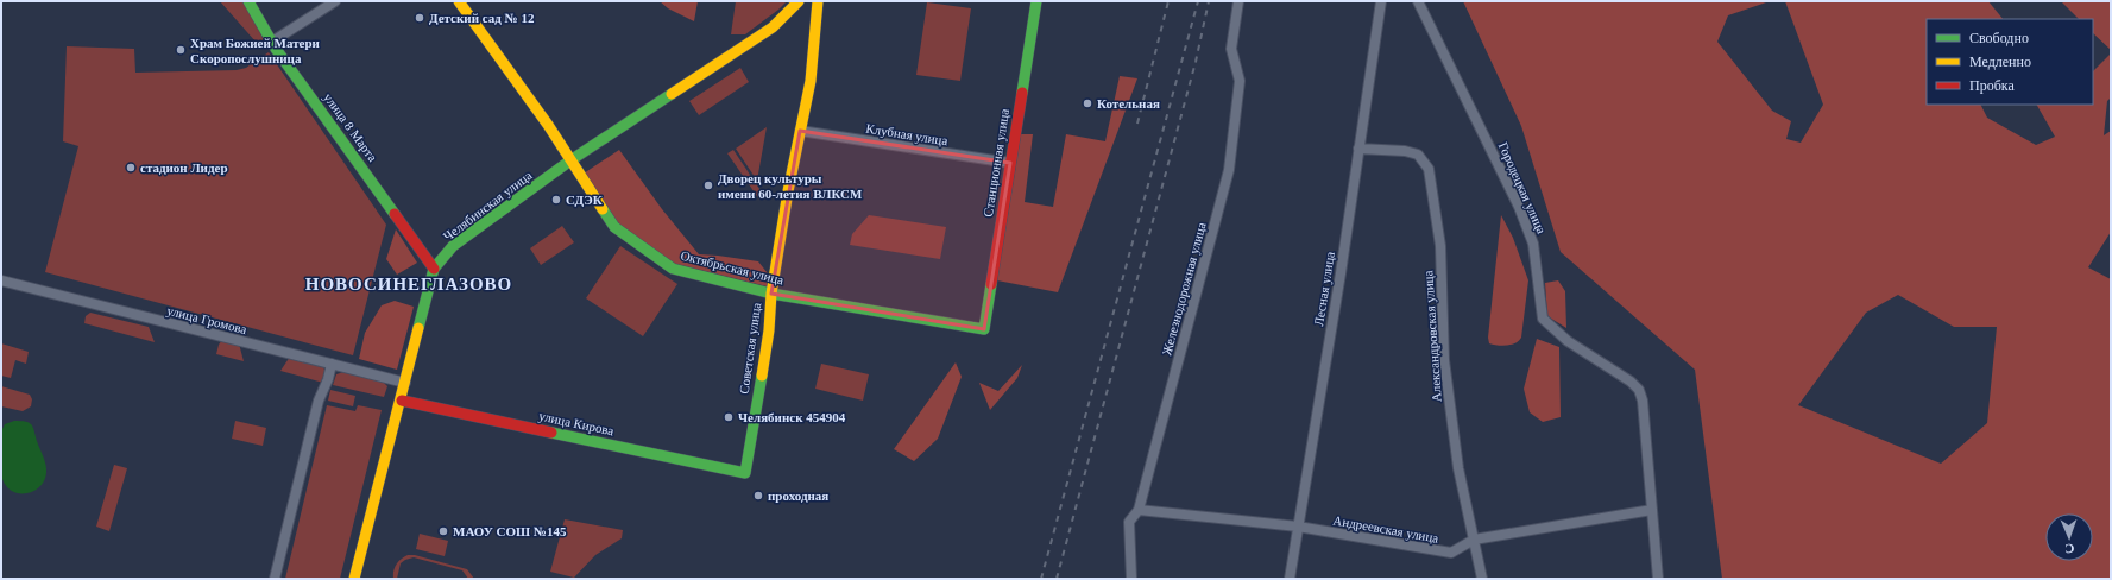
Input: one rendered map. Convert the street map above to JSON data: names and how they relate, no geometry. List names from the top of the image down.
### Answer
{
  "streets": {
    "street": [
      "улица 8 Марта",
      "Клубная улица",
      "Станционная улица",
      "Городецкая улица",
      "Челябинская улица",
      "Октябрьская улица",
      "Железнодорожная улица",
      "Лесная улица",
      "улица Громова",
      "Александровская улица",
      "Советская улица",
      "улица Кирова",
      "Андреевская улица"
    ]
  },
  "crossings": [
    ["улица 8 Марта", "Челябинская улица"],
    ["Клубная улица", "Станционная улица"],
    ["Клубная улица", "Советская улица"],
    ["Станционная улица", "Октябрьская улица"],
    ["Городецкая улица", "Андреевская улица"],
    ["Челябинская улица", "Октябрьская улица"],
    ["Челябинская улица", "улица Громова"],
    ["Челябинская улица", "улица Кирова"],
    ["Октябрьская улица", "Советская улица"],
    ["Железнодорожная улица", "Андреевская улица"],
    ["Лесная улица", "Александровская улица"],
    ["Лесная улица", "Андреевская улица"],
    ["Александровская улица", "Андреевская улица"],
    ["Советская улица", "улица Кирова"]
  ],
  "districts": ["НОВОСИНЕГЛАЗОВО"],
  "places": [
    "Детский сад № 12",
    "Храм Божией Матери Скоропослушница",
    "Котельная",
    "стадион Лидер",
    "Дворец культуры имени 60-летия ВЛКСМ",
    "СДЭК",
    "Челябинск 454904",
    "проходная",
    "МАОУ СОШ №145"
  ],
  "legend": ["Свободно", "Медленно", "Пробка"],
  "north": "bottom"
}
